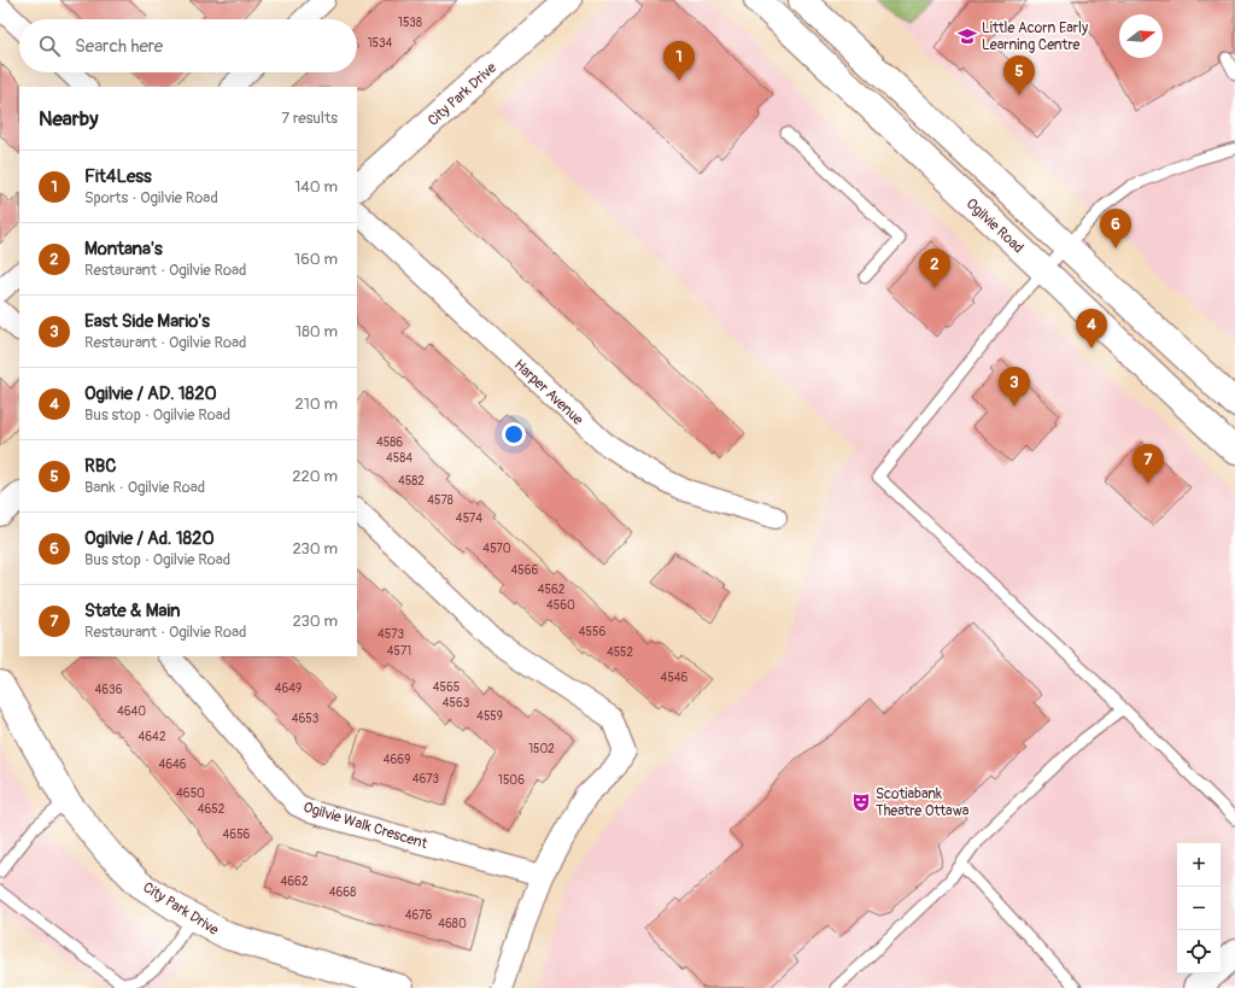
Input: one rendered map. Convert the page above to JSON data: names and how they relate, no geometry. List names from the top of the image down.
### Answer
{
  "streets": {
    "main road": ["City Park Drive", "Ogilvie Road"],
    "street": ["Harper Avenue", "Ogilvie Walk Crescent"]
  },
  "places": {
    "school or university": ["Little Acorn Early Learning Centre"],
    "theatre": ["Scotiabank Theatre Ottawa"]
  },
  "house_numbers": [
    "1538",
    "1534",
    "4586",
    "4584",
    "4582",
    "4578",
    "4574",
    "4570",
    "4566",
    "4562",
    "4560",
    "4556",
    "4573",
    "4571",
    "4552",
    "4546",
    "4565",
    "4649",
    "4636",
    "4563",
    "4640",
    "4559",
    "4653",
    "4642",
    "1502",
    "4669",
    "4646",
    "4673",
    "1506",
    "4650",
    "4652",
    "4656",
    "4662",
    "4668",
    "4676",
    "4680"
  ],
  "north": "right",
  "page": {
    "search": "Search here",
    "pins": [
      "1",
      "5",
      "6",
      "2",
      "4",
      "3",
      "7"
    ],
    "heading": ["Nearby", "7 results"],
    "list": [
      {
        "mark": "1",
        "name": "Fit4Less",
        "note": "Sports · Ogilvie Road",
        "value": "140 m"
      },
      {
        "mark": "2",
        "name": "Montana's",
        "note": "Restaurant · Ogilvie Road",
        "value": "160 m"
      },
      {
        "mark": "3",
        "name": "East Side Mario's",
        "note": "Restaurant · Ogilvie Road",
        "value": "180 m"
      },
      {
        "mark": "4",
        "name": "Ogilvie / AD. 1820",
        "note": "Bus stop · Ogilvie Road",
        "value": "210 m"
      },
      {
        "mark": "5",
        "name": "RBC",
        "note": "Bank · Ogilvie Road",
        "value": "220 m"
      },
      {
        "mark": "6",
        "name": "Ogilvie / Ad. 1820",
        "note": "Bus stop · Ogilvie Road",
        "value": "230 m"
      },
      {
        "mark": "7",
        "name": "State & Main",
        "note": "Restaurant · Ogilvie Road",
        "value": "230 m"
      }
    ],
    "map_buttons": ["+", "−"]
  }
}
